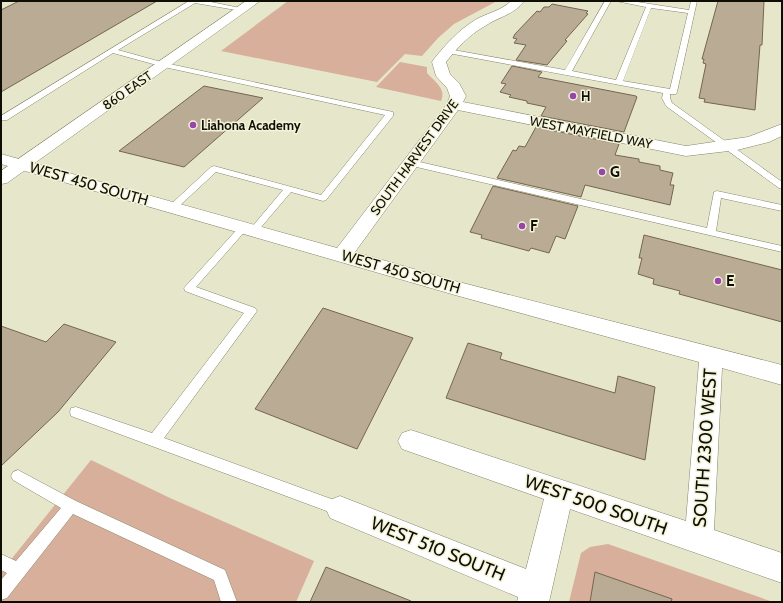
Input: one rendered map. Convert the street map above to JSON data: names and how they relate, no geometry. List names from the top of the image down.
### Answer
{
  "streets": {
    "street": [
      "860 EAST",
      "WEST MAYFIELD WAY",
      "SOUTH HARVEST DRIVE",
      "WEST 450 SOUTH",
      "SOUTH 2300 WEST",
      "WEST 500 SOUTH",
      "WEST 510 SOUTH"
    ]
  },
  "crossings": [
    ["860 EAST", "WEST 450 SOUTH"],
    ["WEST MAYFIELD WAY", "SOUTH HARVEST DRIVE"],
    ["SOUTH HARVEST DRIVE", "WEST 450 SOUTH"],
    ["WEST 450 SOUTH", "SOUTH 2300 WEST"],
    ["SOUTH 2300 WEST", "WEST 500 SOUTH"]
  ],
  "places": [
    "H",
    "Liahona Academy",
    "G",
    "F",
    "E"
  ]
}
